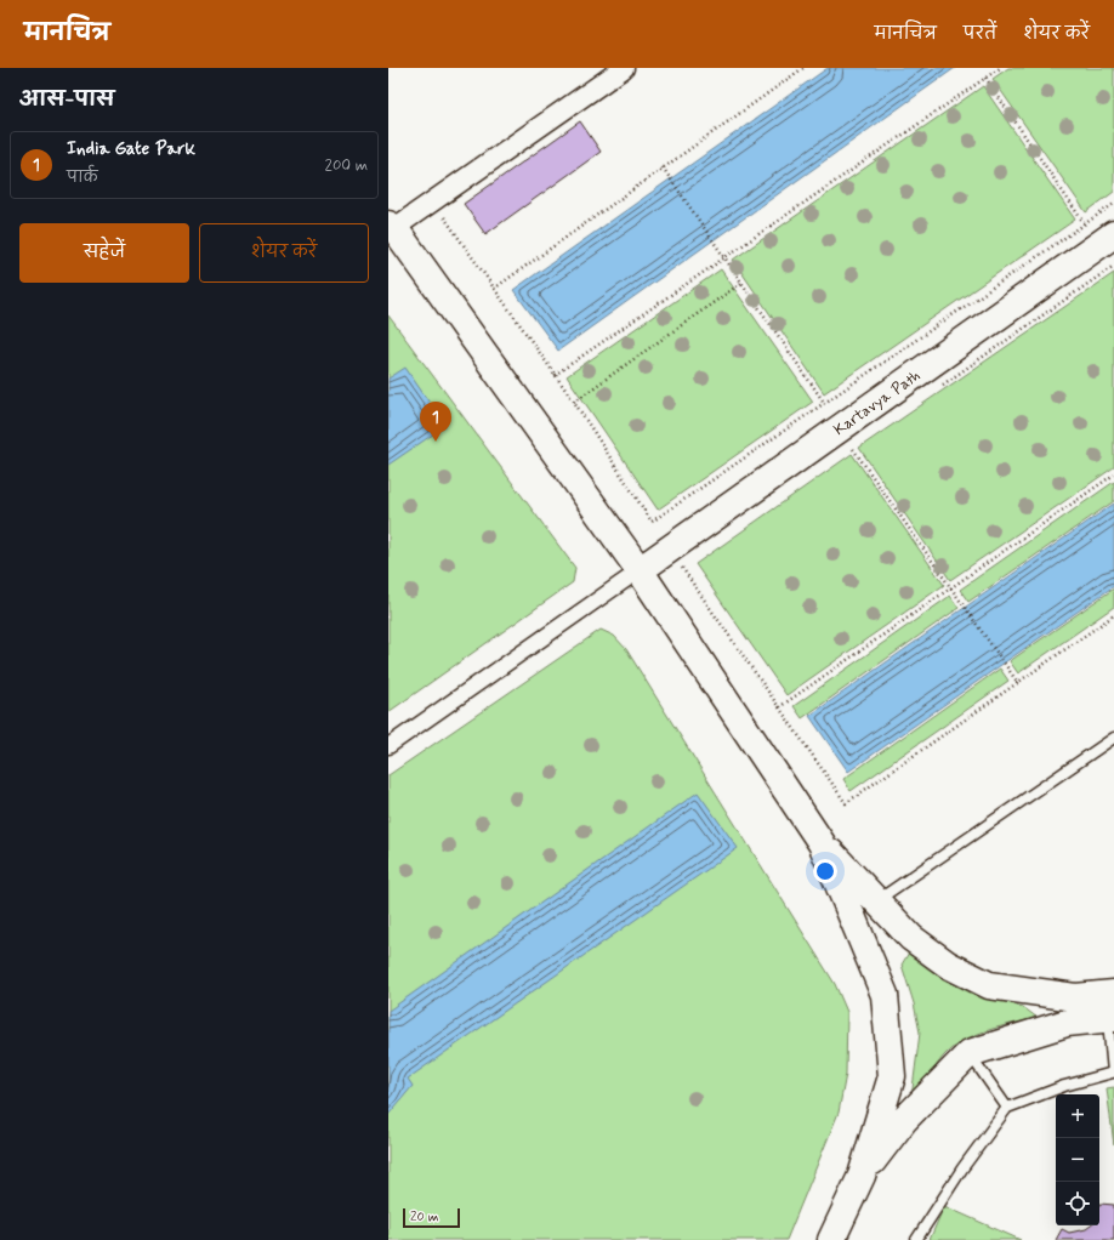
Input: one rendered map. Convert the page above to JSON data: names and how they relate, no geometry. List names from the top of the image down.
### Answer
{
  "streets": {
    "main road": ["Kartavya Path"]
  },
  "scale_bar": "20 m",
  "page": {
    "header": "मानचित्र",
    "nav": ["मानचित्र", "परतें", "शेयर करें"],
    "heading": "आस-पास",
    "list": [
      {
        "mark": "1",
        "name": "India Gate Park",
        "note": "पार्क",
        "value": "200 m"
      }
    ],
    "buttons": ["सहेजें", "शेयर करें"],
    "pins": "1",
    "map_buttons": ["+", "−"],
    "scale": "20 m"
  }
}
